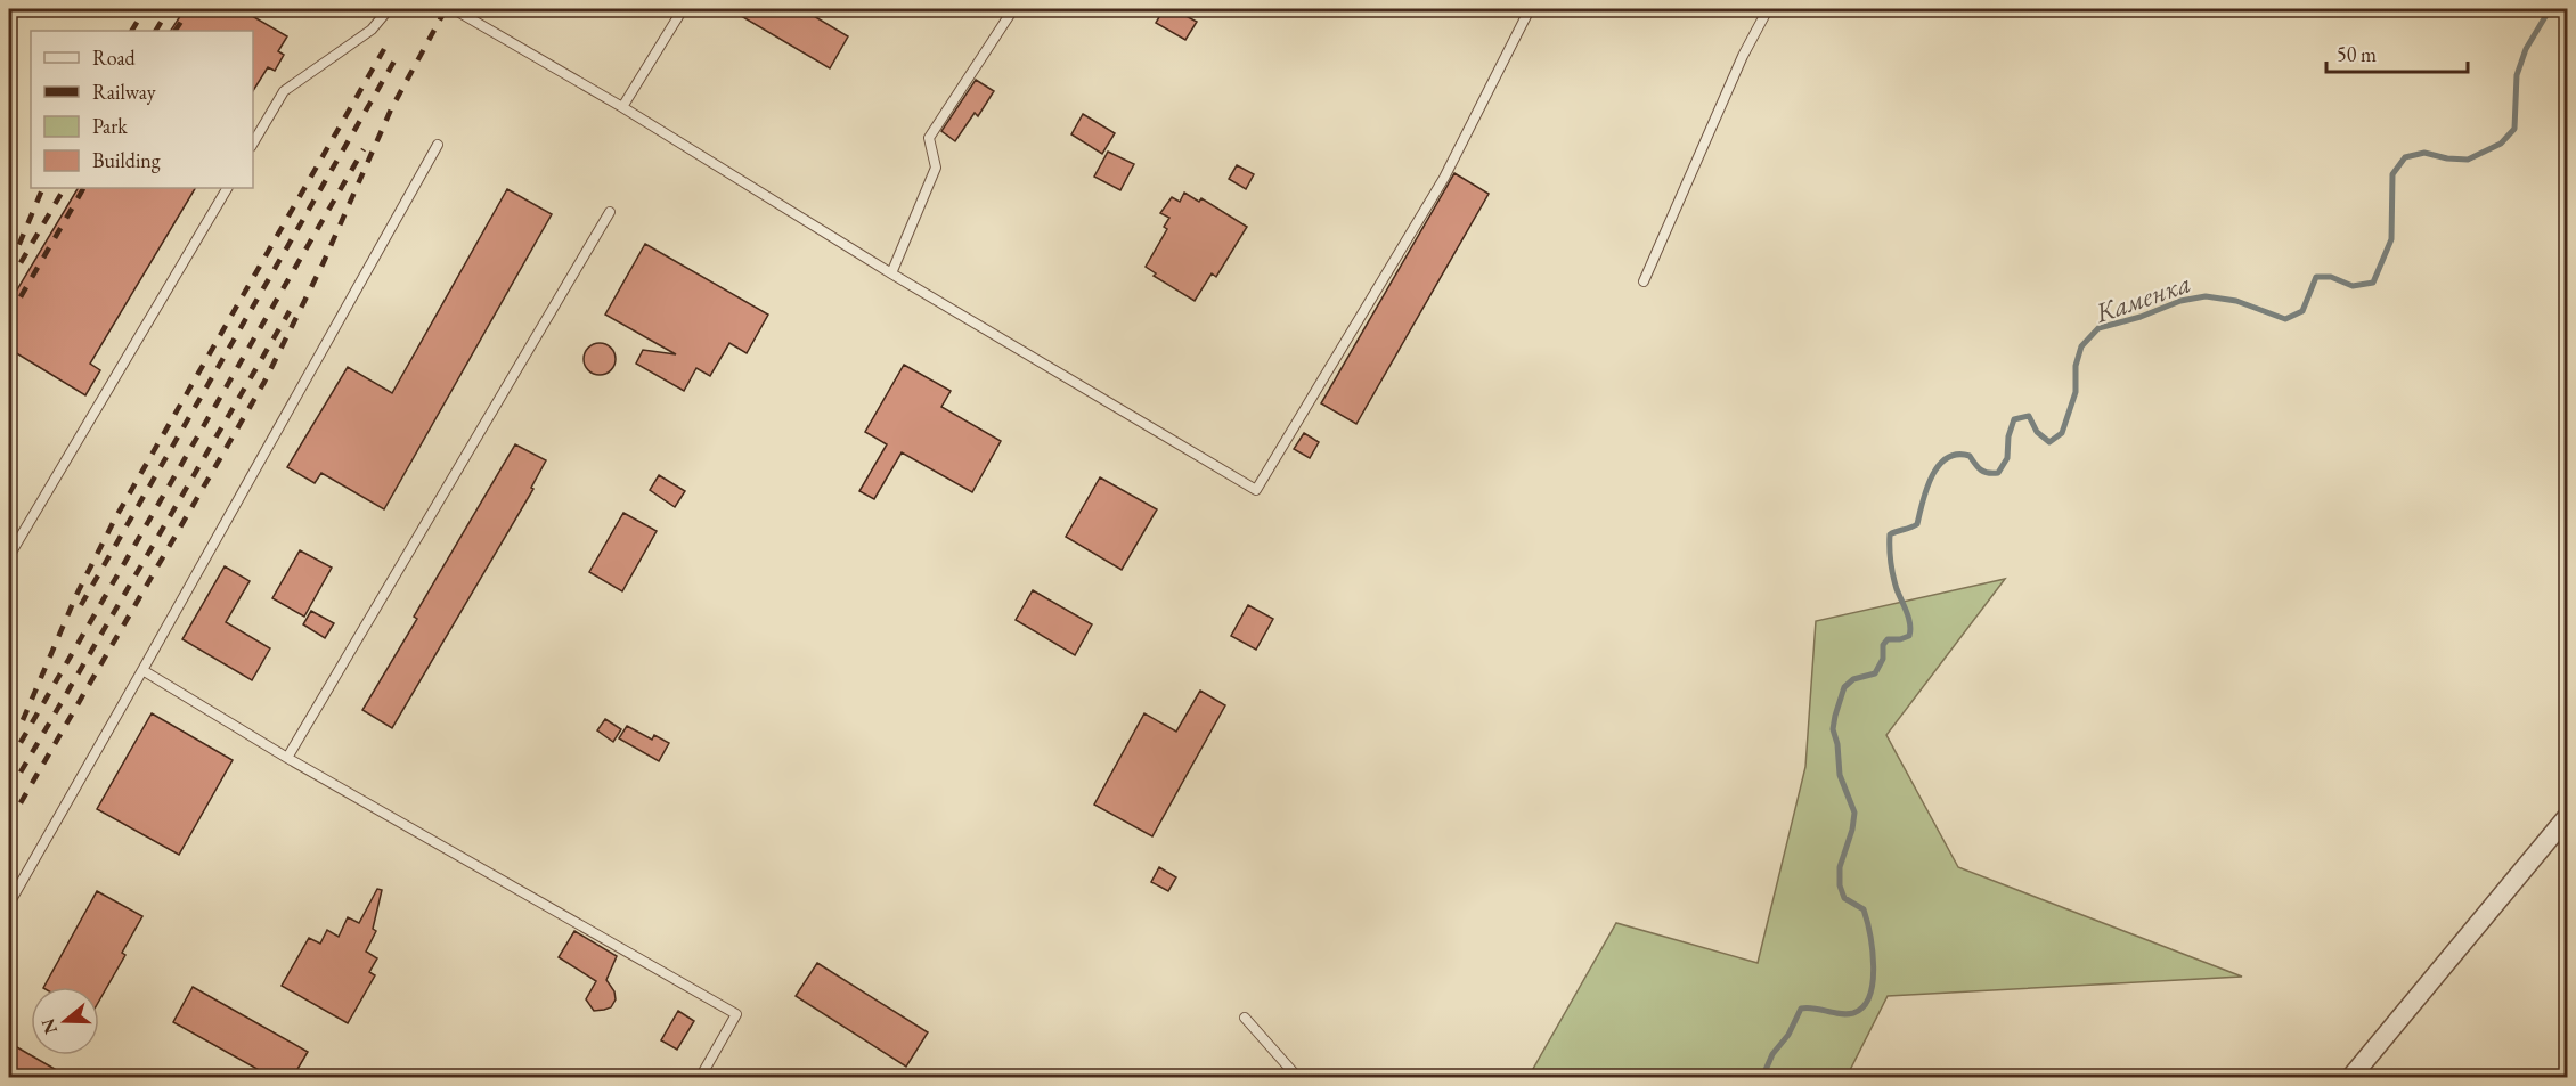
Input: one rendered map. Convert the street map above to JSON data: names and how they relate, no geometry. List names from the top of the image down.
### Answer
{
  "water": ["Каменка"],
  "legend": [
    "Road",
    "Railway",
    "Park",
    "Building"
  ],
  "scale_bar": "50 m",
  "north": "left"
}
